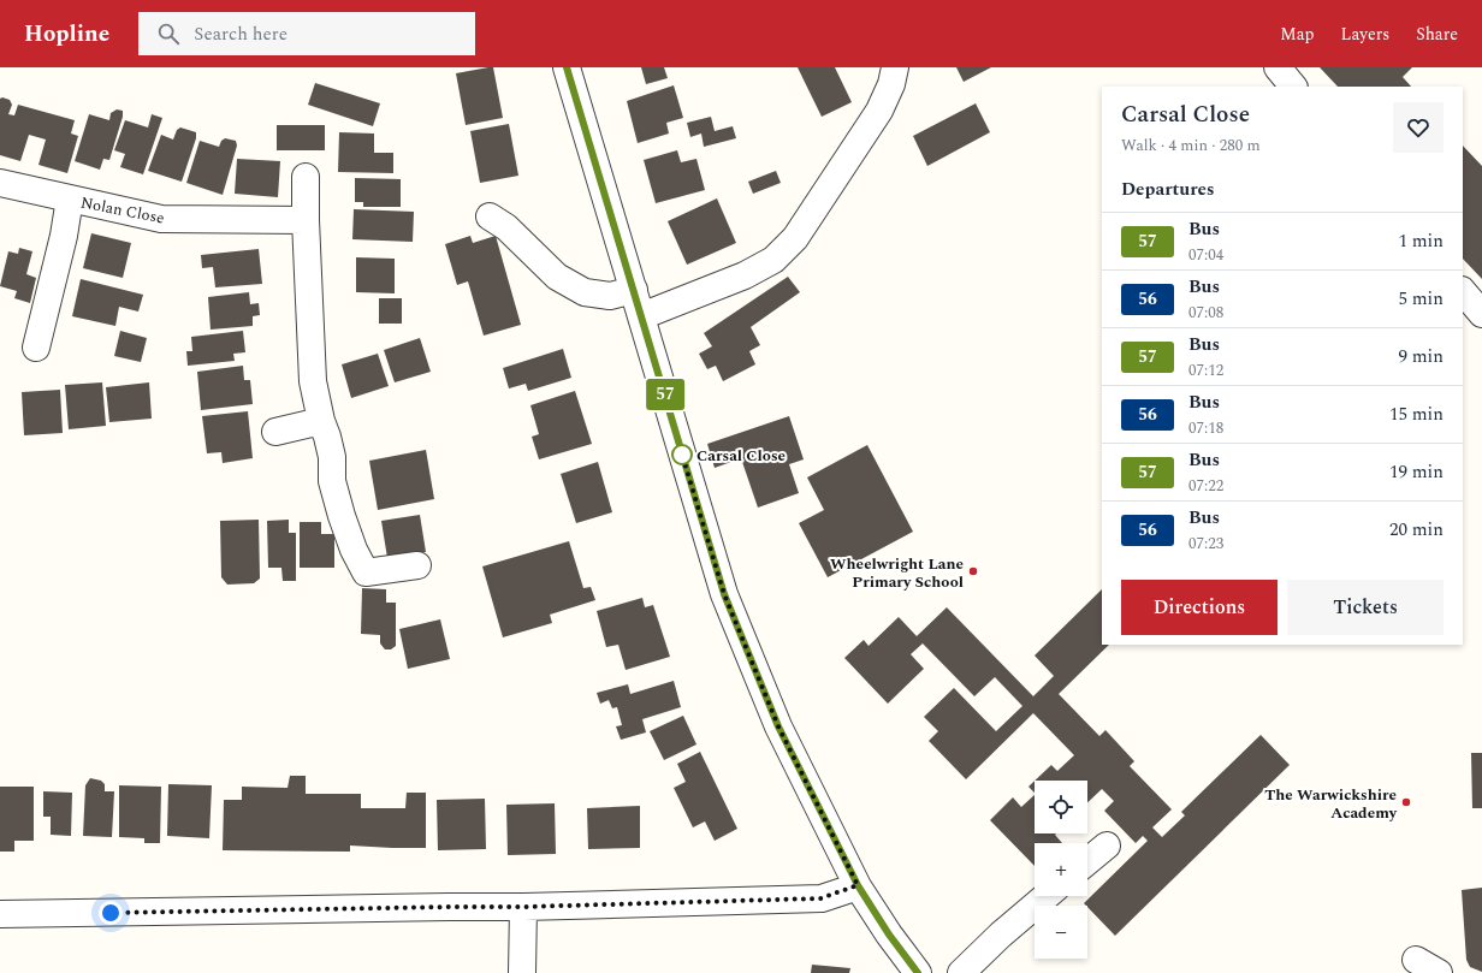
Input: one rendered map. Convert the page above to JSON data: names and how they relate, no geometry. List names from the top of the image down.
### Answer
{
  "streets": {
    "street": ["Nolan Close"]
  },
  "places": ["Carsal Close", "Wheelwright Lane Primary School", "The Warwickshire Academy"],
  "lines": ["bus line 57"],
  "page": {
    "header": "Hopline",
    "search": "Search here",
    "nav": ["Map", "Layers", "Share"],
    "on_map": "57",
    "heading": [
      ["Carsal Close", "Walk · 4 min · 280 m"],
      "Departures"
    ],
    "list": [
      {
        "mark": "57",
        "name": "Bus",
        "note": "07:04",
        "value": "1 min"
      },
      {
        "mark": "56",
        "name": "Bus",
        "note": "07:08",
        "value": "5 min"
      },
      {
        "mark": "57",
        "name": "Bus",
        "note": "07:12",
        "value": "9 min"
      },
      {
        "mark": "56",
        "name": "Bus",
        "note": "07:18",
        "value": "15 min"
      },
      {
        "mark": "57",
        "name": "Bus",
        "note": "07:22",
        "value": "19 min"
      },
      {
        "mark": "56",
        "name": "Bus",
        "note": "07:23",
        "value": "20 min"
      }
    ],
    "buttons": ["Directions", "Tickets"],
    "map_buttons": ["+", "−"]
  }
}
